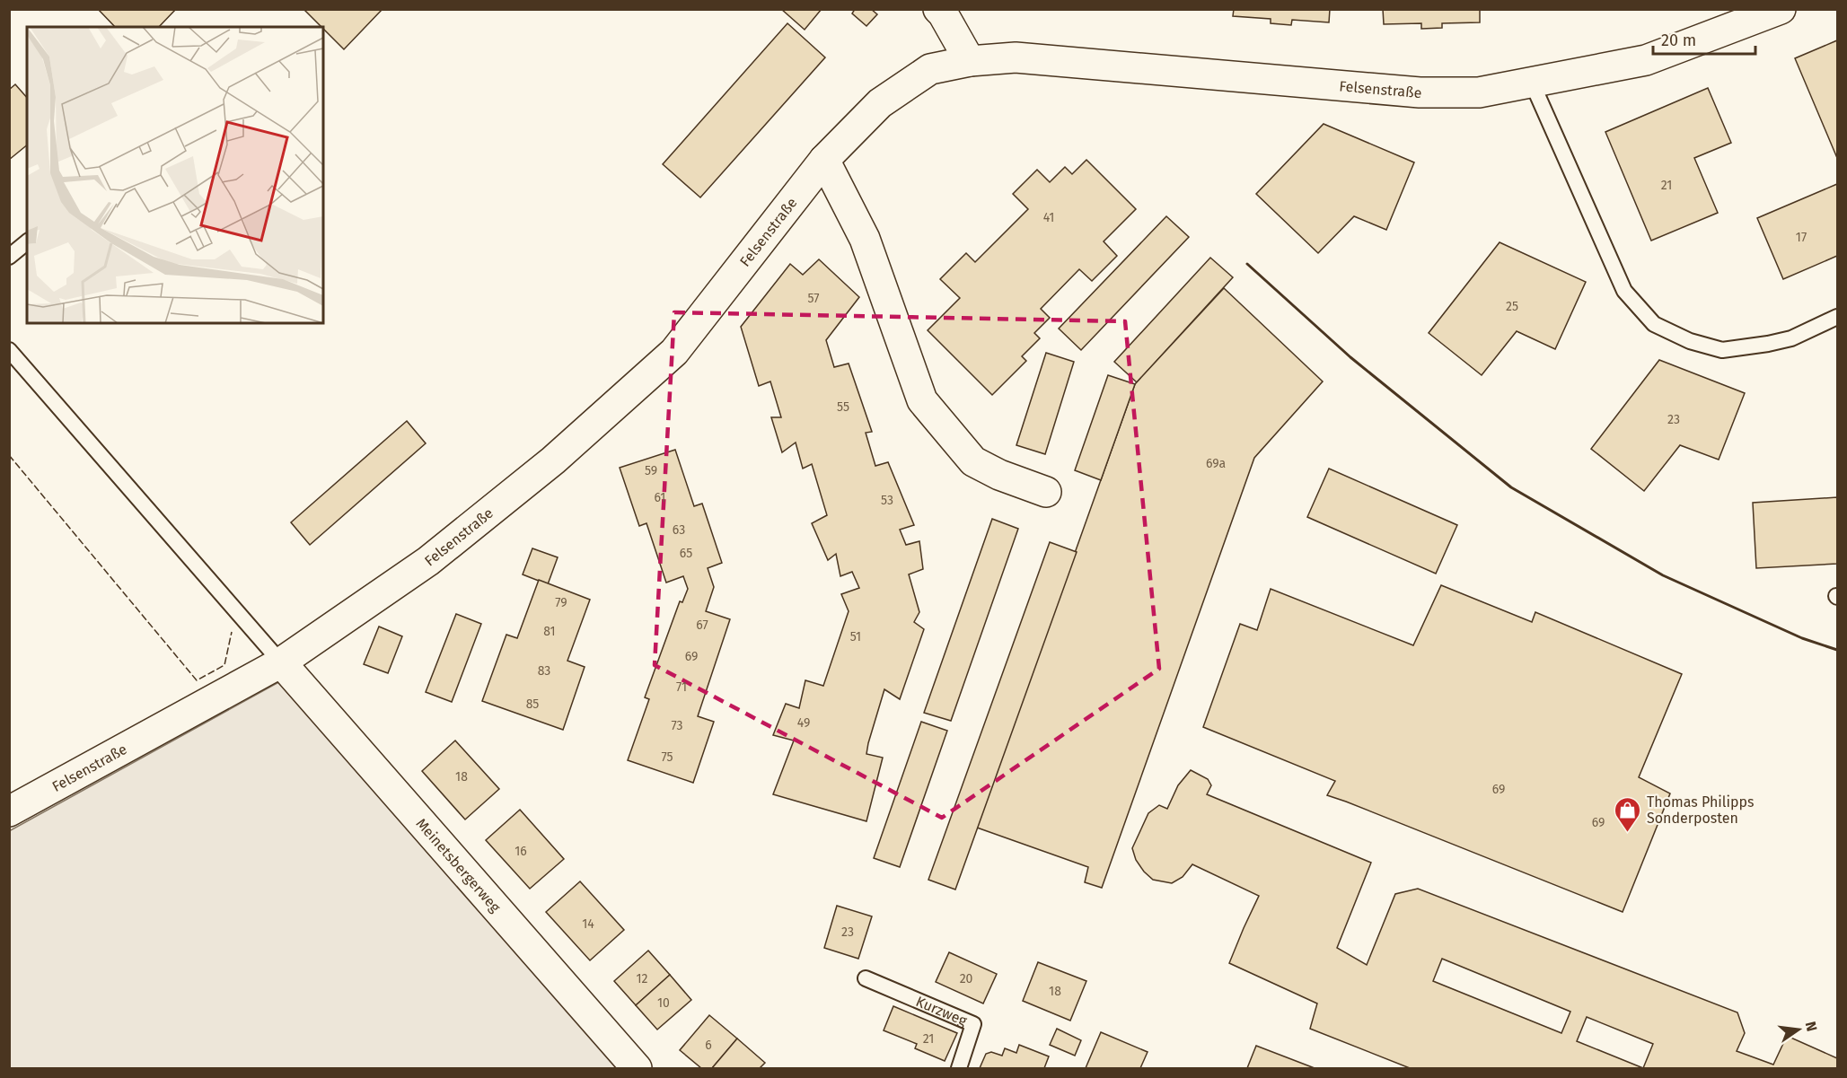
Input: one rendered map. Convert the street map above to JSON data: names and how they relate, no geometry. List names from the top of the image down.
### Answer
{
  "streets": {
    "street": ["Felsenstraße", "Meinetsbergerweg"],
    "lane": ["Kurzweg"]
  },
  "crossings": [
    ["Felsenstraße", "Meinetsbergerweg"]
  ],
  "places": {
    "shop": ["Thomas Philipps Sonderposten"]
  },
  "house_numbers": [
    "21",
    "41",
    "17",
    "57",
    "25",
    "55",
    "23",
    "69a",
    "59",
    "61",
    "53",
    "63",
    "65",
    "79",
    "67",
    "81",
    "51",
    "69",
    "83",
    "71",
    "85",
    "49",
    "73",
    "75",
    "18",
    "69",
    "69",
    "16",
    "14",
    "23",
    "12",
    "20",
    "18",
    "10",
    "21",
    "6"
  ],
  "scale_bar": "20 m",
  "north": "right"
}
